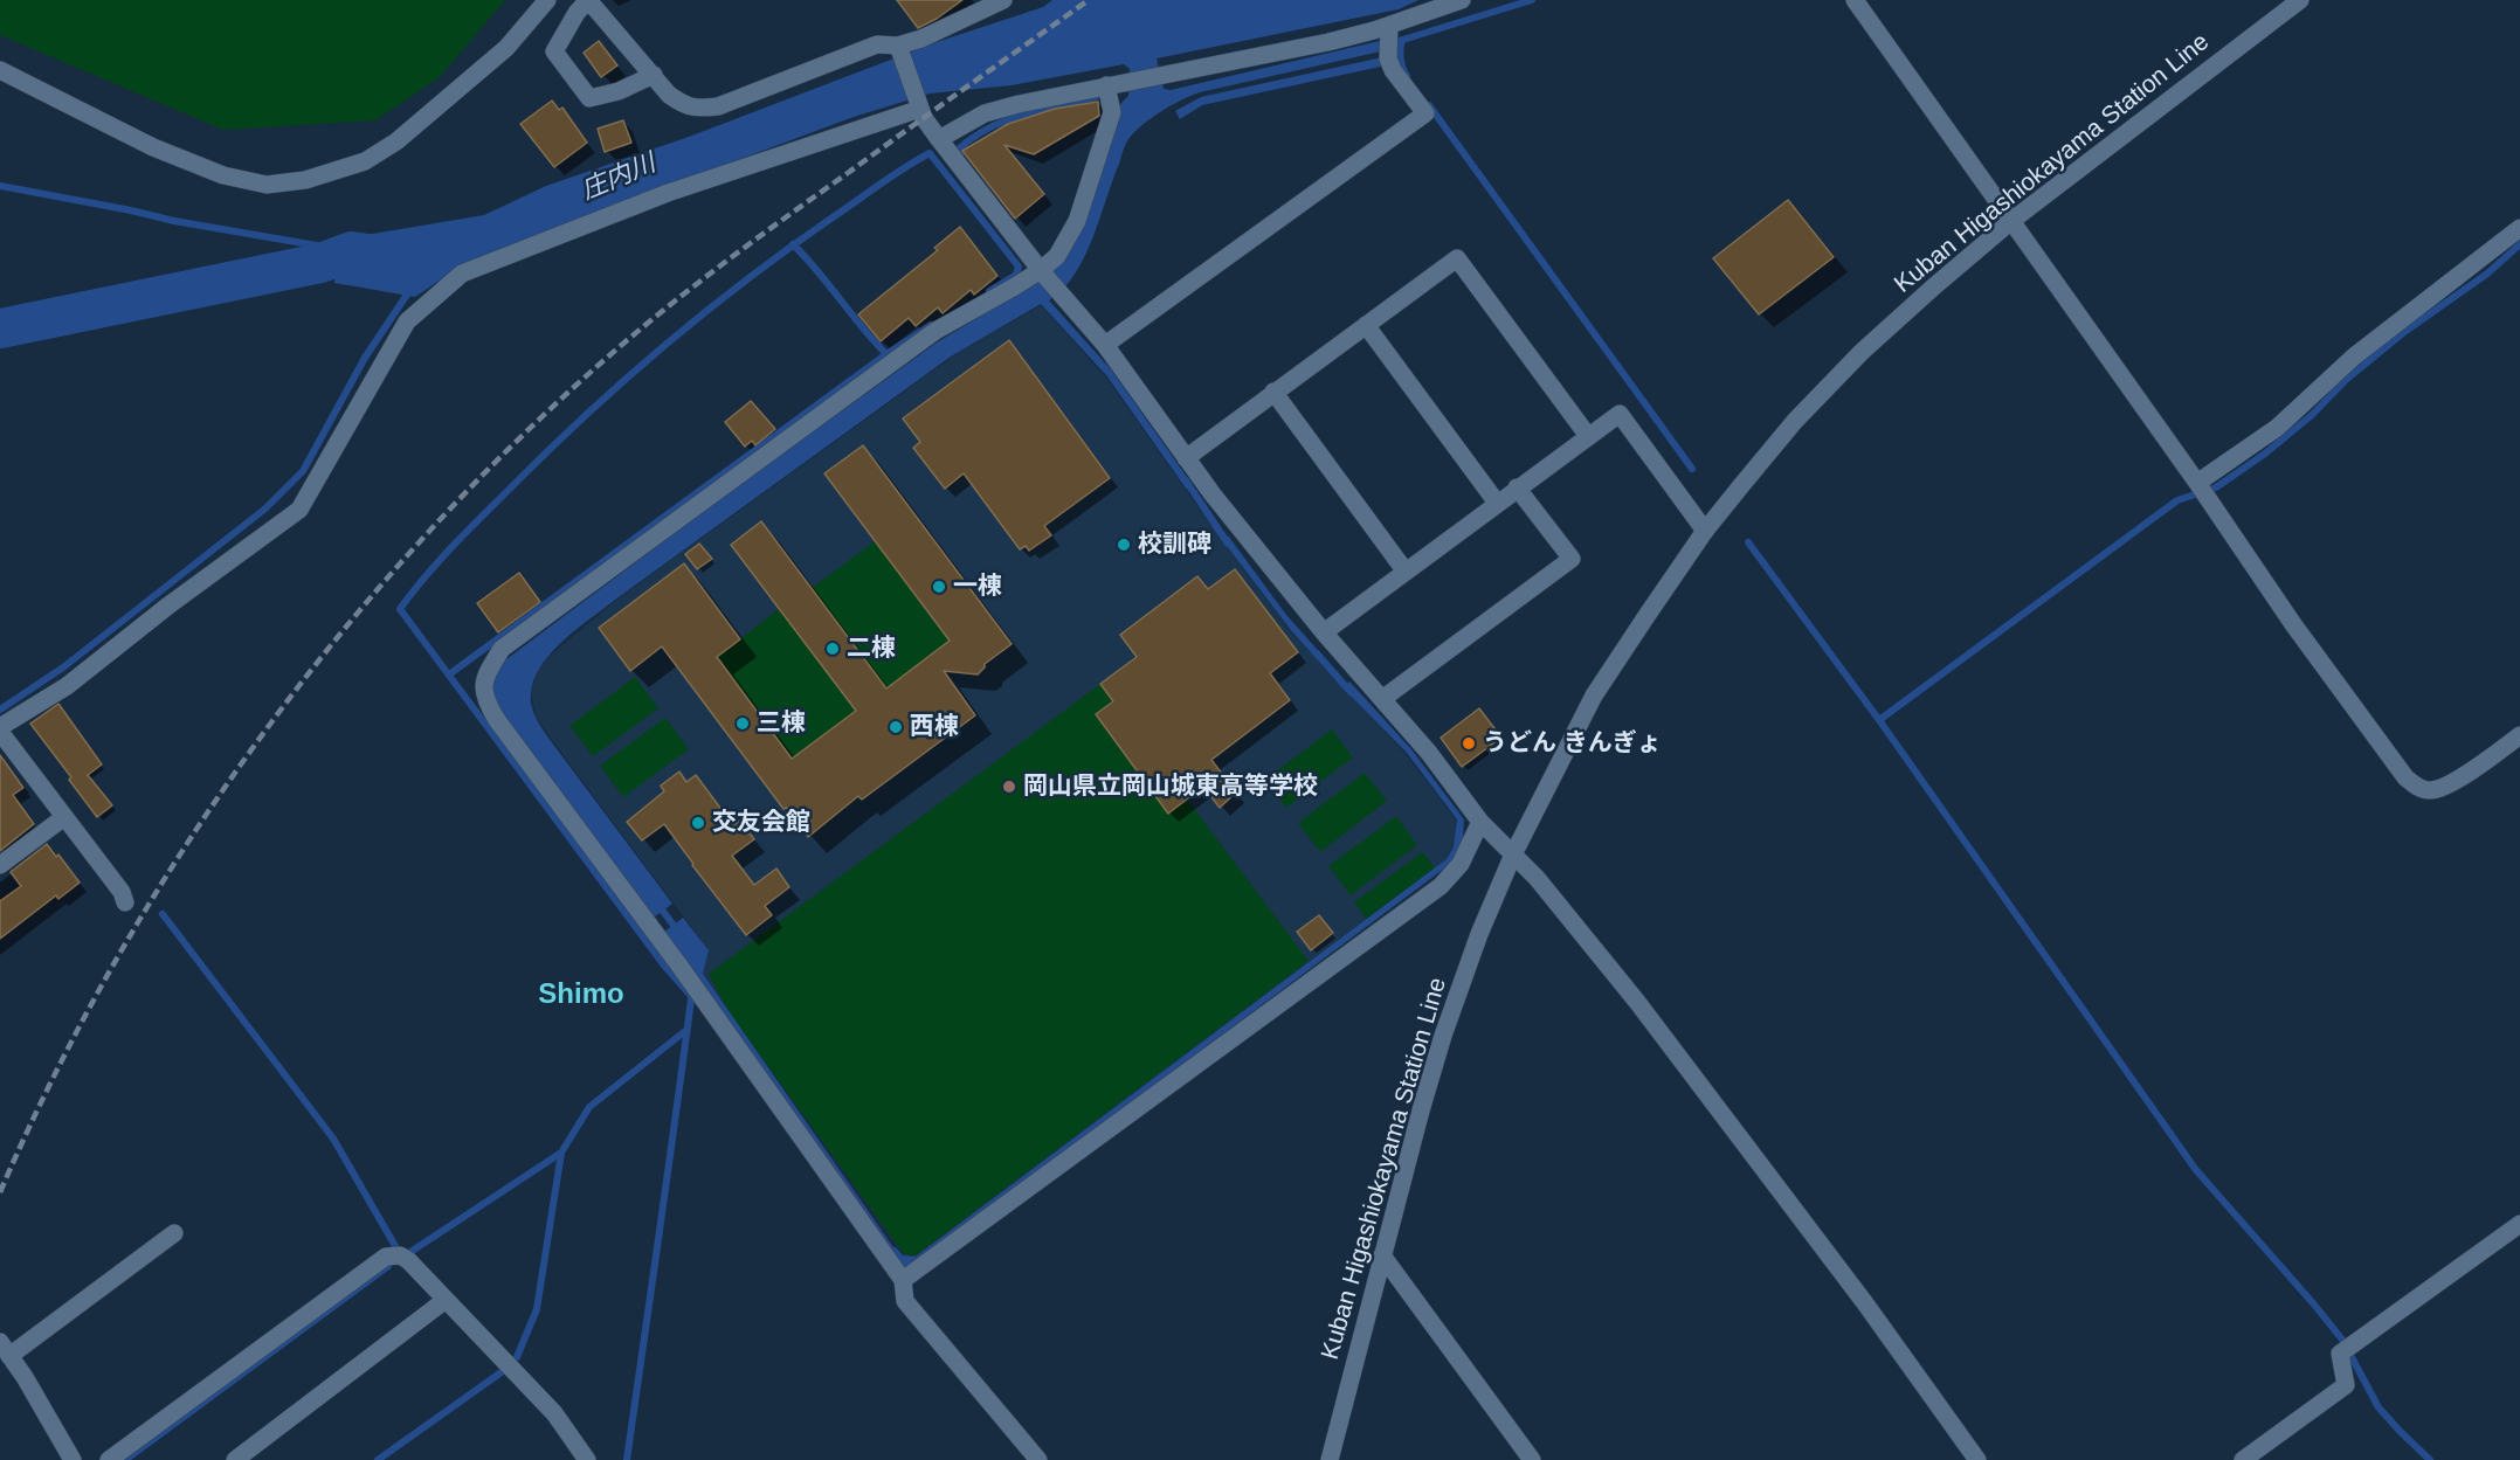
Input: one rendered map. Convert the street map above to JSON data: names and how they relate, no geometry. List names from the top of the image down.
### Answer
{
  "streets": {
    "street": ["Kuban Higashiokayama Station Line"]
  },
  "districts": ["Shimo"],
  "water": ["庄内川"],
  "places": [
    "校訓碑",
    "一棟",
    "二棟",
    "三棟",
    "西棟",
    "うどん きんぎょ",
    "岡山県立岡山城東高等学校",
    "交友会館"
  ]
}
